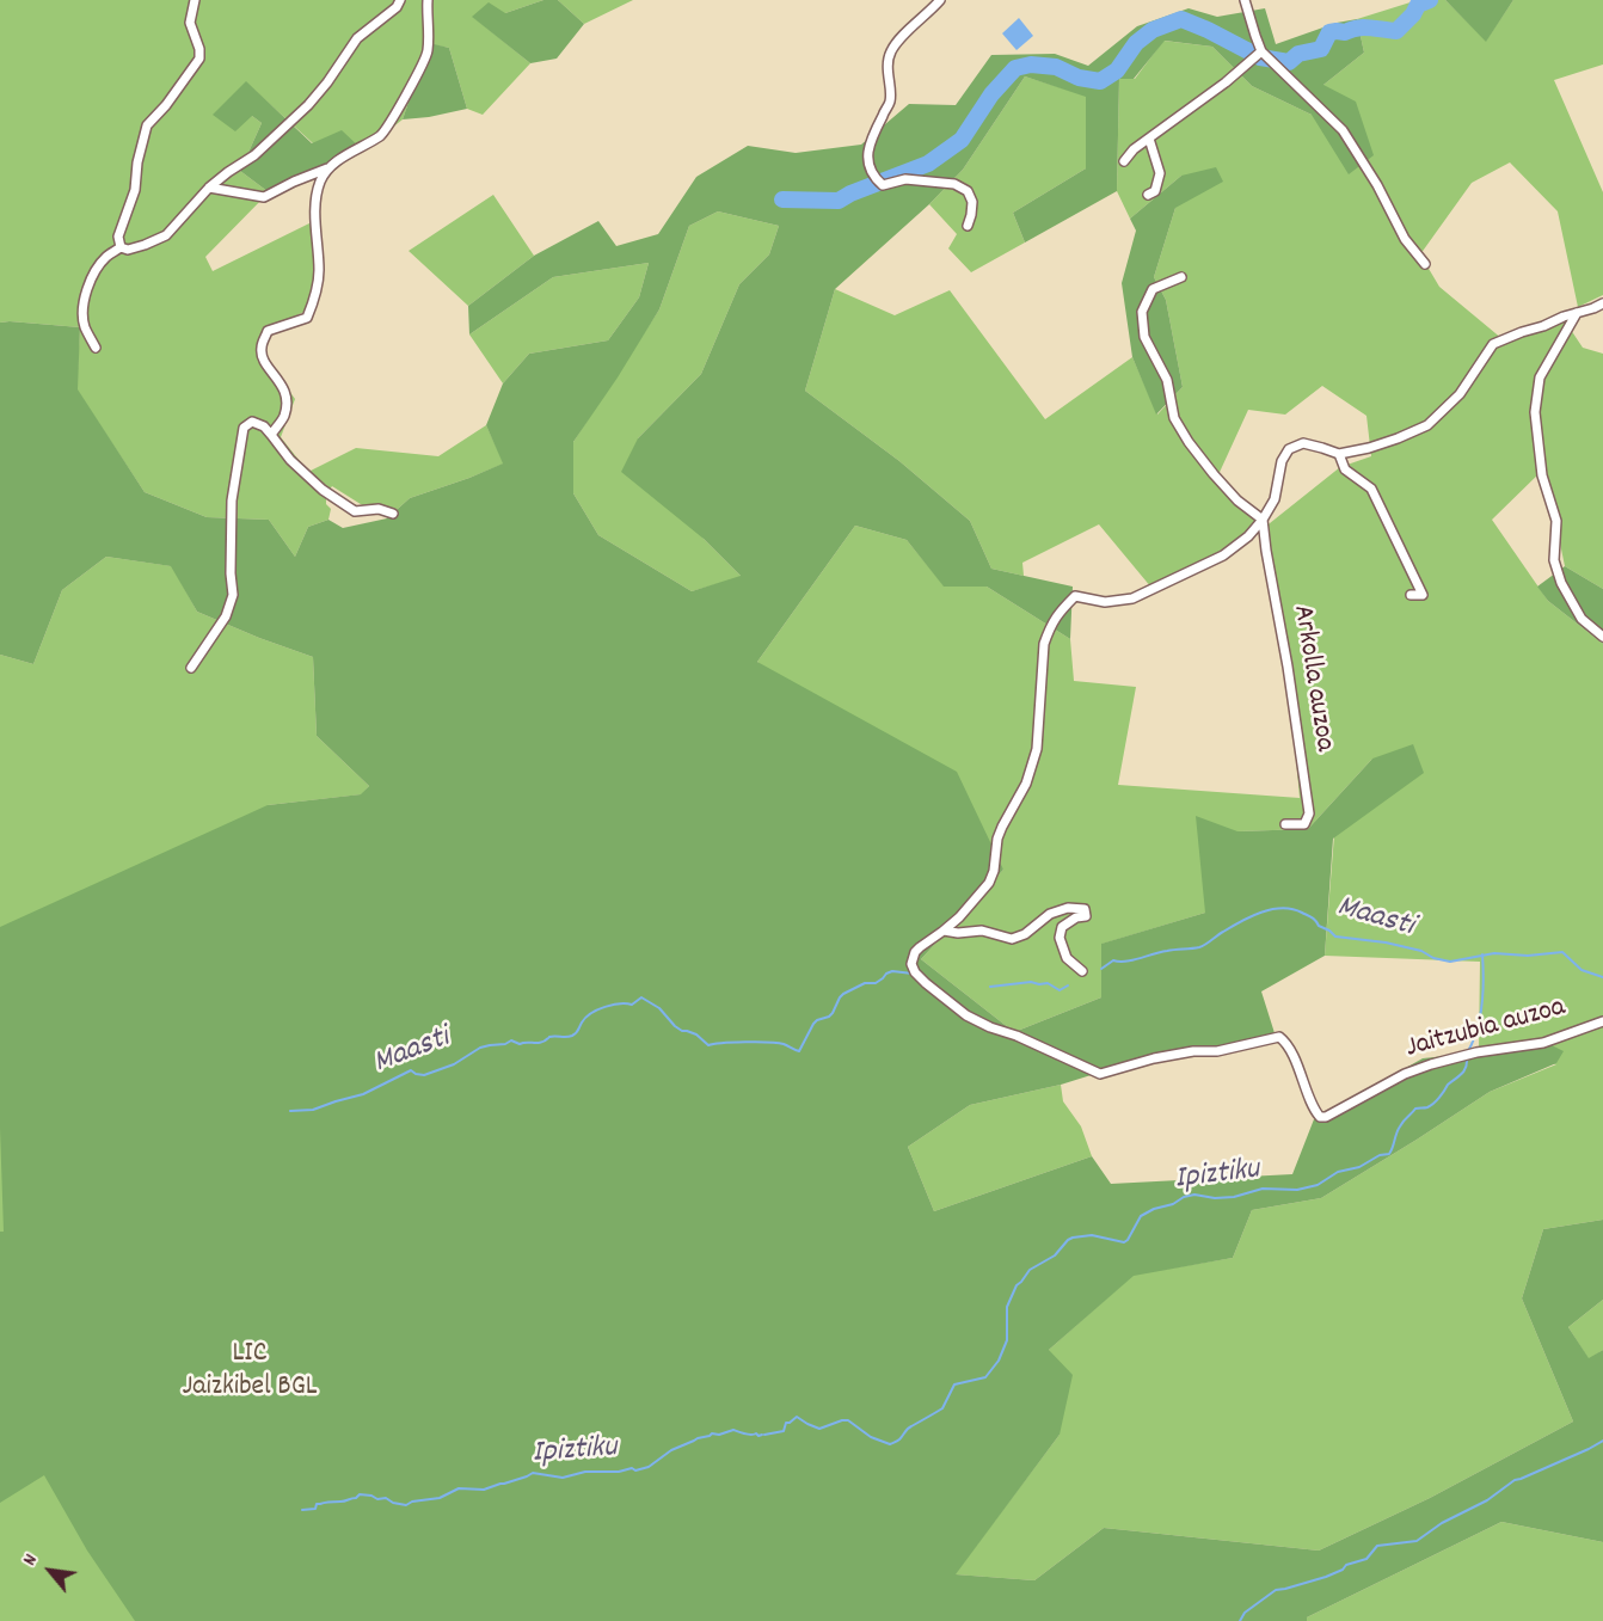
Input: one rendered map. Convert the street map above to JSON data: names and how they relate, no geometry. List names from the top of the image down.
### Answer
{
  "streets": {
    "street": ["Arkolla auzoa", "Jaitzubia auzoa"]
  },
  "water": ["Maasti", "Ipiztiku"],
  "parks": ["LIC Jaizkibel BGL"],
  "north": "top left"
}
